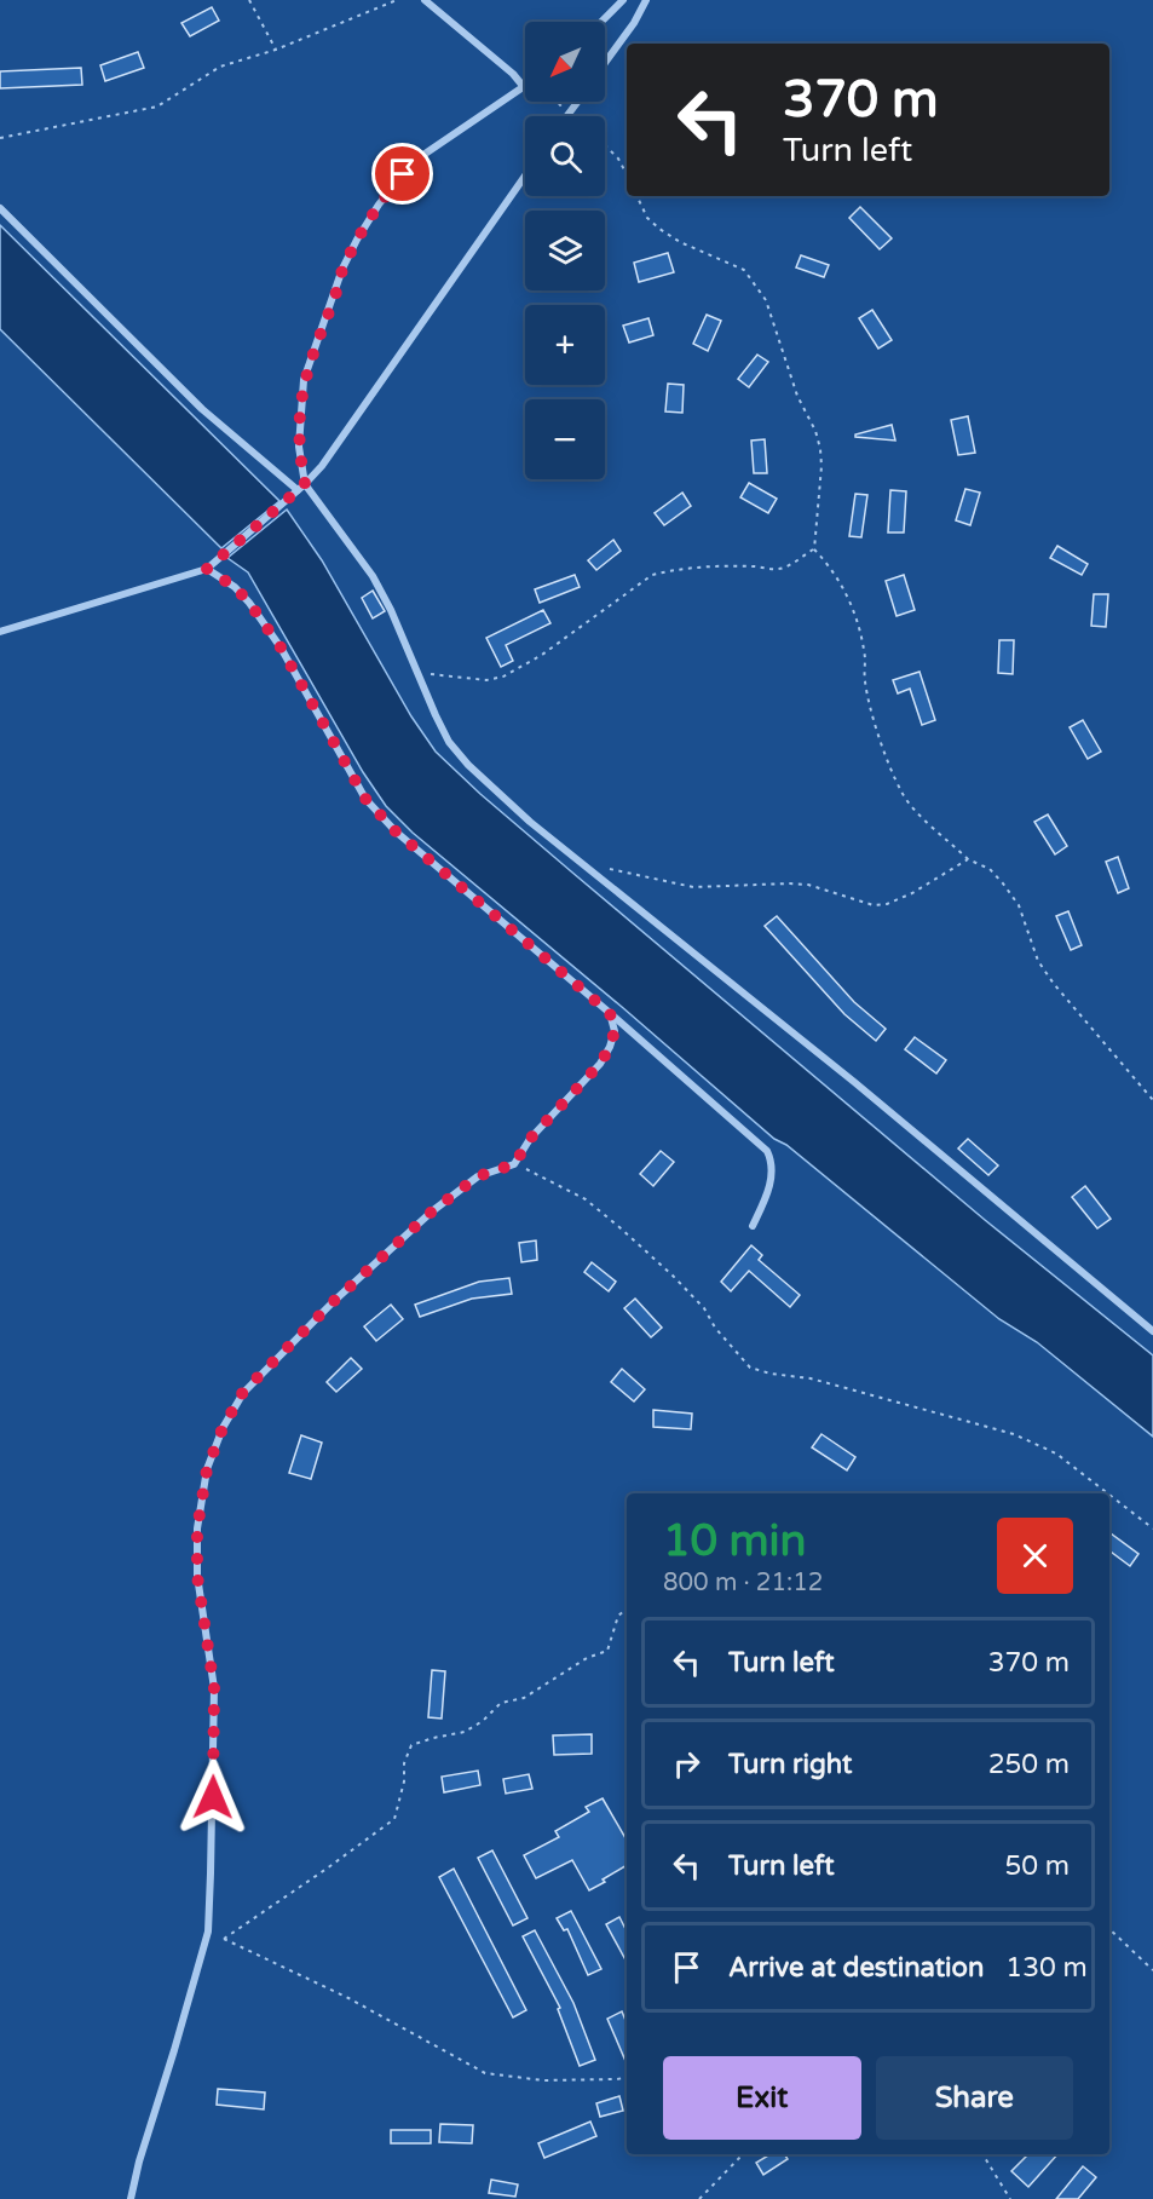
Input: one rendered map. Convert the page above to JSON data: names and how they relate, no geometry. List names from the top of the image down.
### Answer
{
  "north": "bottom left",
  "page": {
    "map_buttons": ["+", "−"],
    "turn": ["370 m", "Turn left"],
    "heading": ["10 min", "800 m · 21:12"],
    "list": [
      {
        "name": "Turn left",
        "value": "370 m"
      },
      {
        "name": "Turn right",
        "value": "250 m"
      },
      {
        "name": "Turn left",
        "value": "50 m"
      },
      {
        "name": "Arrive at destination",
        "value": "130 m"
      }
    ],
    "buttons": ["Exit", "Share"]
  }
}
